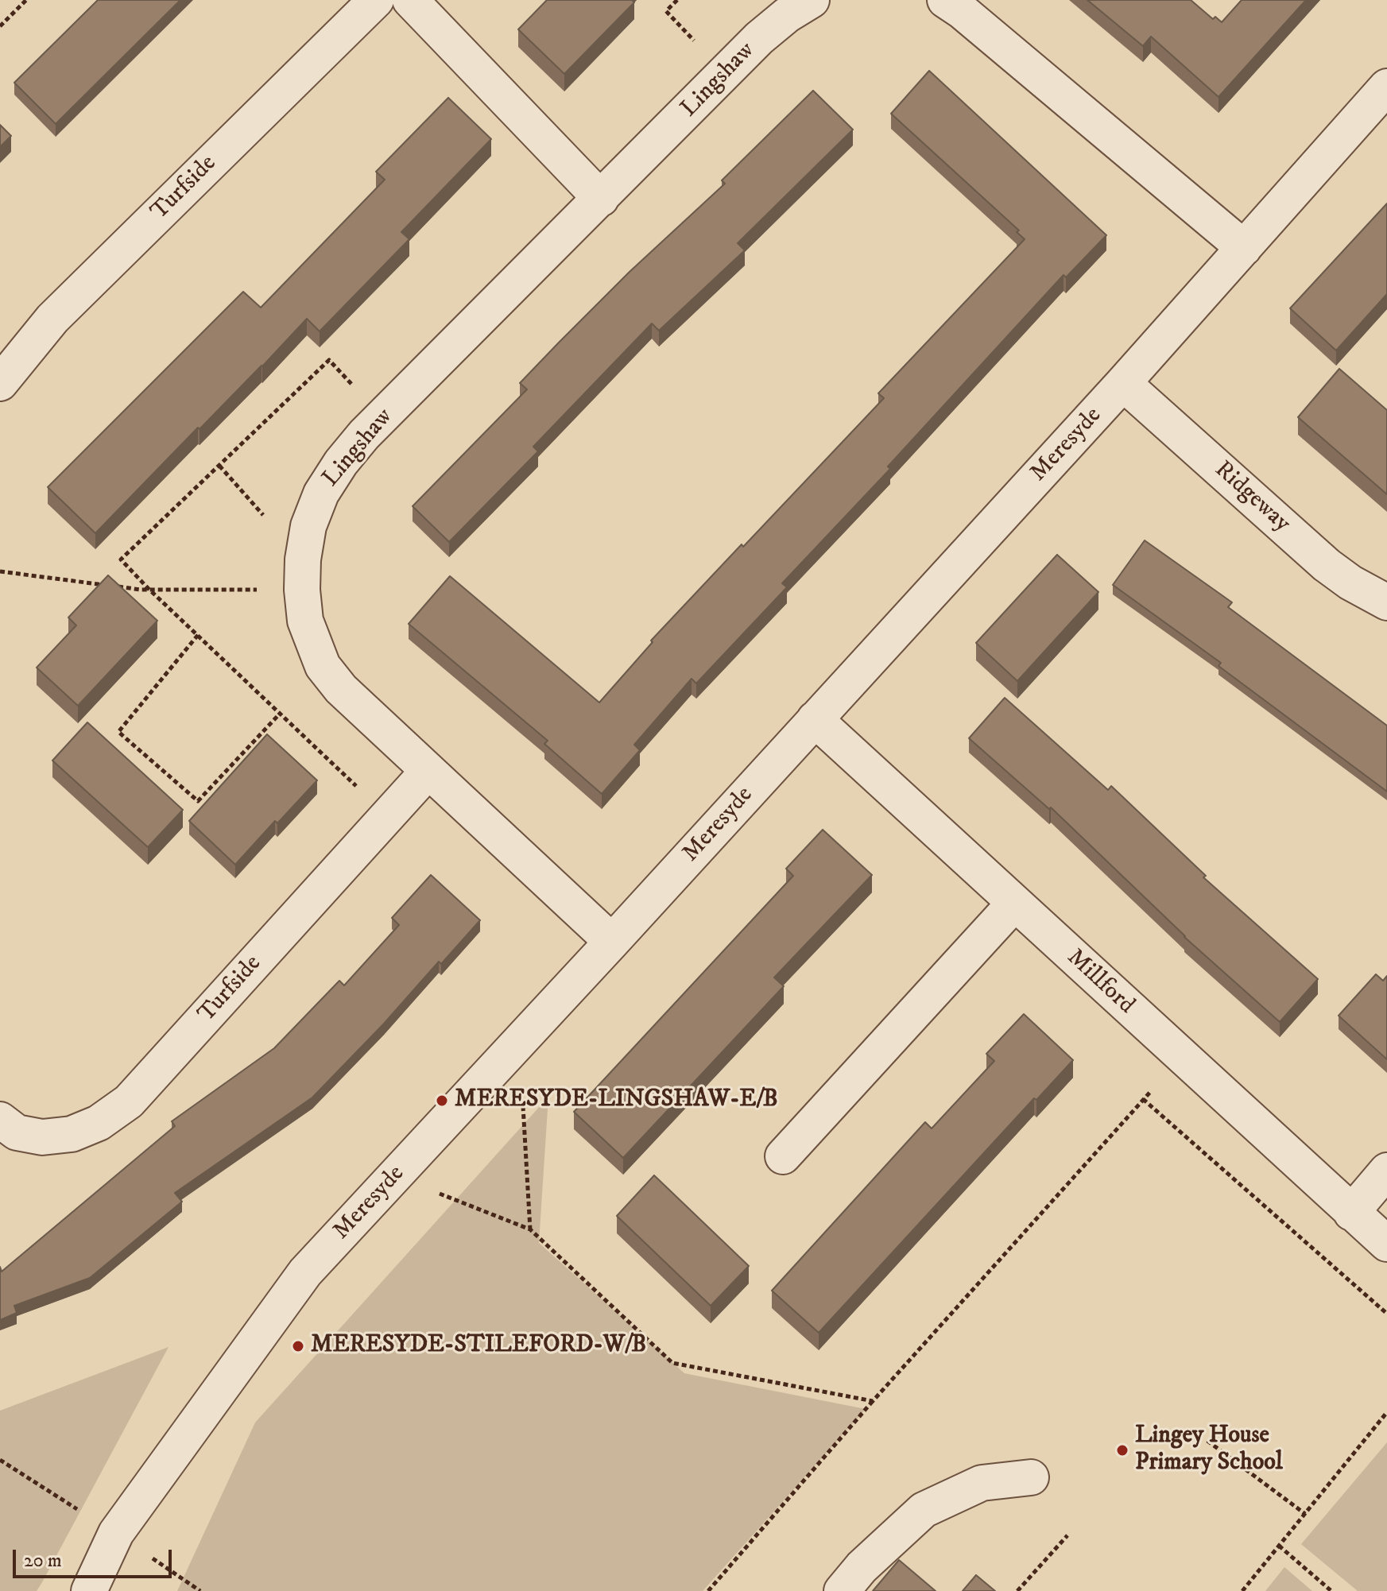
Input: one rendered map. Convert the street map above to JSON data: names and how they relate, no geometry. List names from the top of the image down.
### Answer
{
  "streets": {
    "street": [
      "Lingshaw",
      "Turfside",
      "Meresyde",
      "Ridgeway",
      "Millford"
    ]
  },
  "crossings": [
    ["Lingshaw", "Turfside"],
    ["Lingshaw", "Meresyde"],
    ["Meresyde", "Ridgeway"],
    ["Meresyde", "Millford"]
  ],
  "places": ["MERESYDE-LINGSHAW-E/B", "MERESYDE-STILEFORD-W/B", "Lingey House Primary School"],
  "scale_bar": "20 m"
}
